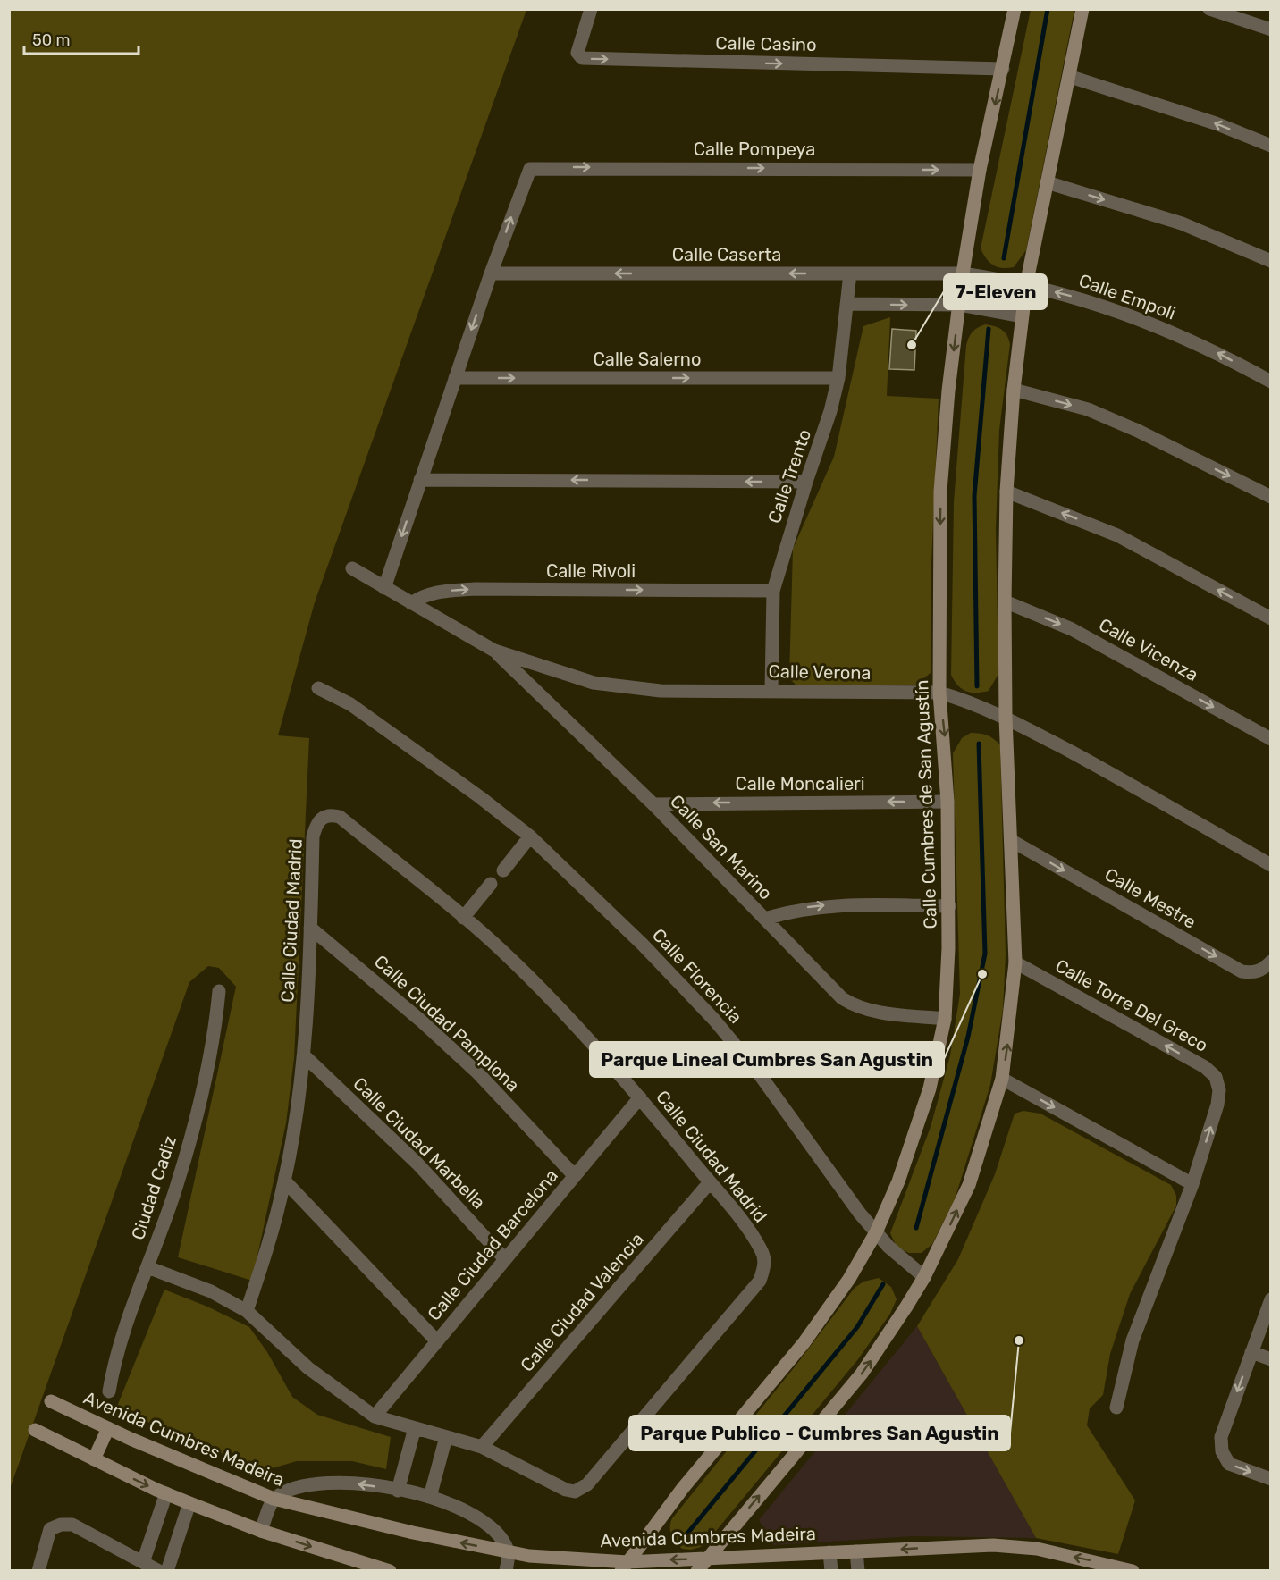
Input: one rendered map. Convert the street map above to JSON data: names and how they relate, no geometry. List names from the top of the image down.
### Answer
{
  "streets": {
    "street": [
      "Calle Casino",
      "Calle Pompeya",
      "Calle Caserta",
      "Calle Empoli",
      "Calle Salerno",
      "Calle Trento",
      "Calle Rivoli",
      "Calle Vicenza",
      "Calle Verona",
      "Calle Moncalieri",
      "Calle Cumbres de San Agustín",
      "Calle San Marino",
      "Calle Mestre",
      "Calle Ciudad Madrid",
      "Calle Florencia",
      "Calle Torre Del Greco",
      "Calle Ciudad Pamplona",
      "Calle Ciudad Marbella",
      "Ciudad Cadiz",
      "Calle Ciudad Barcelona",
      "Calle Ciudad Valencia",
      "Avenida Cumbres Madeira"
    ]
  },
  "crossings": [
    ["Calle Casino", "Calle Cumbres de San Agustín"],
    ["Calle Pompeya", "Calle Caserta"],
    ["Calle Pompeya", "Calle Cumbres de San Agustín"],
    ["Calle Caserta", "Calle Empoli"],
    ["Calle Caserta", "Calle Trento"],
    ["Calle Caserta", "Calle Cumbres de San Agustín"],
    ["Calle Empoli", "Calle Cumbres de San Agustín"],
    ["Calle Salerno", "Calle Trento"],
    ["Calle Trento", "Calle Rivoli"],
    ["Calle Trento", "Calle Verona"],
    ["Calle Rivoli", "Calle Verona"],
    ["Calle Verona", "Calle Cumbres de San Agustín"],
    ["Calle Verona", "Calle San Marino"],
    ["Calle Moncalieri", "Calle Cumbres de San Agustín"],
    ["Calle Moncalieri", "Calle San Marino"],
    ["Calle Cumbres de San Agustín", "Calle San Marino"],
    ["Calle Cumbres de San Agustín", "Calle Florencia"],
    ["Calle Cumbres de San Agustín", "Avenida Cumbres Madeira"],
    ["Calle Ciudad Madrid", "Calle Ciudad Pamplona"],
    ["Calle Ciudad Madrid", "Calle Ciudad Marbella"],
    ["Calle Ciudad Madrid", "Ciudad Cadiz"],
    ["Calle Ciudad Madrid", "Calle Ciudad Barcelona"],
    ["Calle Ciudad Madrid", "Calle Ciudad Valencia"],
    ["Calle Ciudad Pamplona", "Calle Ciudad Barcelona"],
    ["Calle Ciudad Marbella", "Calle Ciudad Barcelona"]
  ],
  "one_way": [
    "Calle Casino",
    "Calle Pompeya",
    "Calle Caserta",
    "Calle Mestre"
  ],
  "places": ["7-Eleven", "Parque Lineal Cumbres San Agustin", "Parque Publico - Cumbres San Agustin"],
  "scale_bar": "50 m"
}
